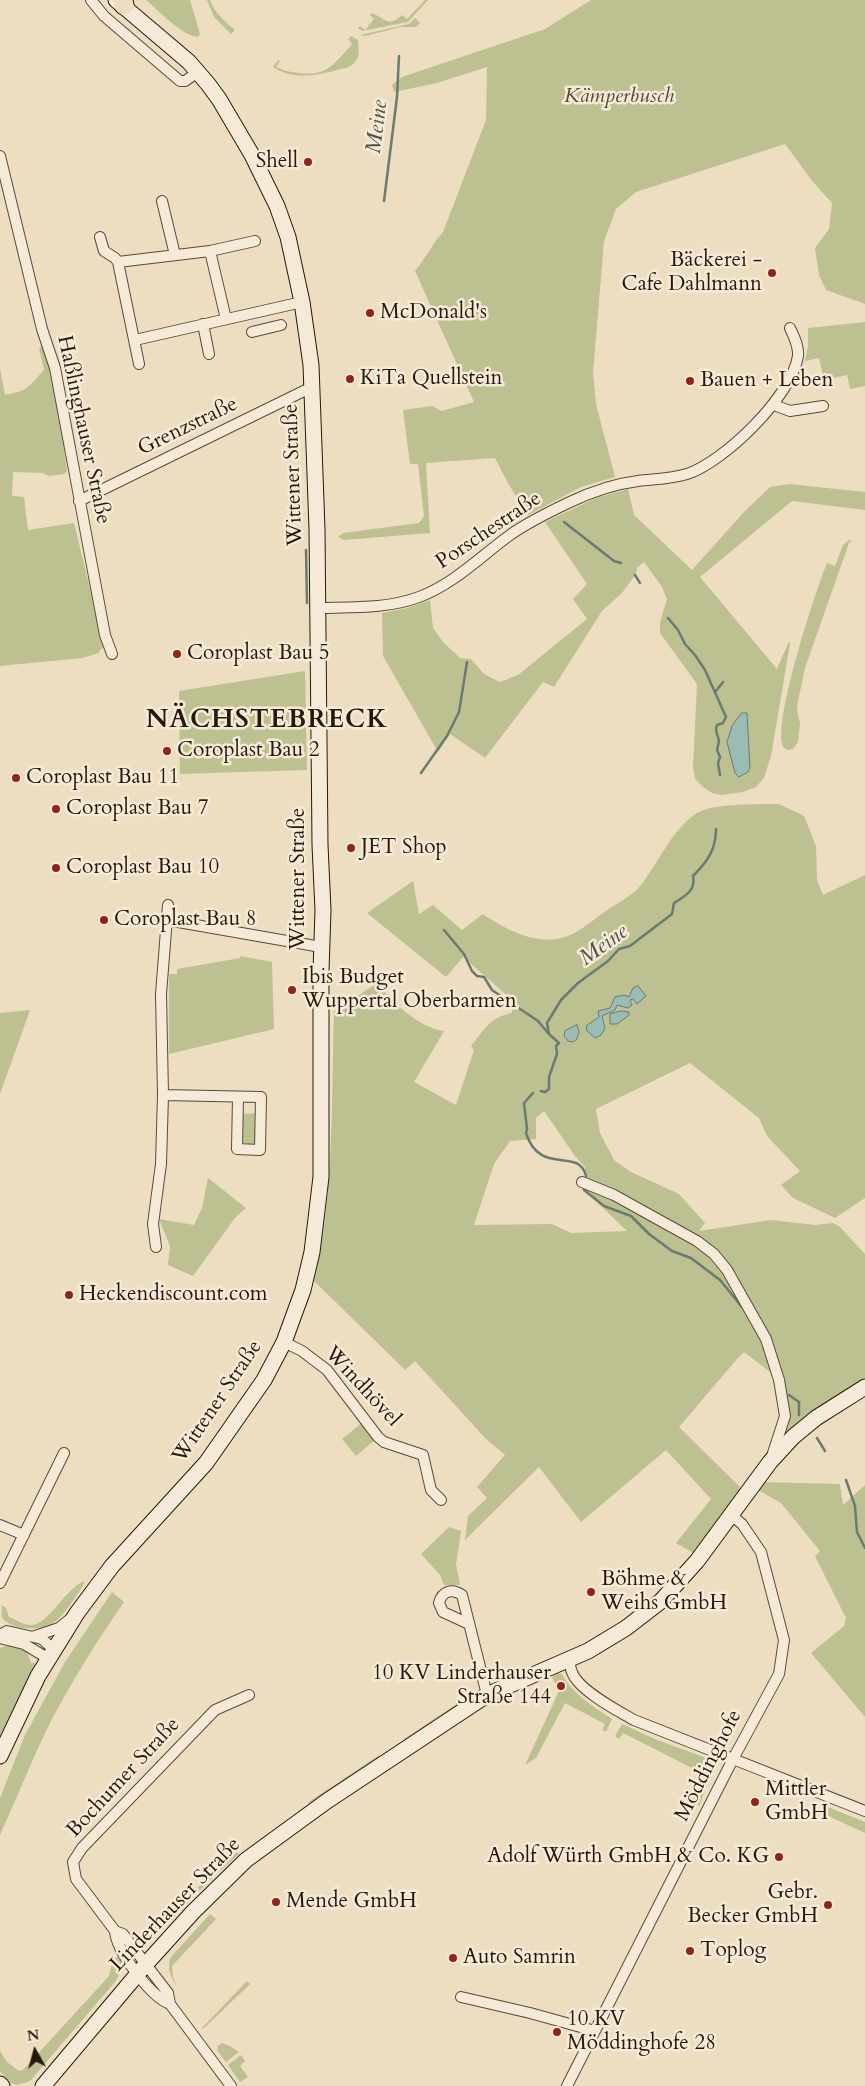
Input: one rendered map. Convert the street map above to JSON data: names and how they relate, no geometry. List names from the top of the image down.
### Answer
{
  "streets": {
    "main road": ["Wittener Straße", "Linderhauser Straße"],
    "street": [
      "Grenzstraße",
      "Haßlinghauser Straße",
      "Porschestraße",
      "Windhövel",
      "Möddinghofe",
      "Bochumer Straße"
    ]
  },
  "crossings": [
    ["Grenzstraße", "Haßlinghauser Straße"],
    ["Grenzstraße", "Wittener Straße"],
    ["Wittener Straße", "Porschestraße"],
    ["Wittener Straße", "Windhövel"],
    ["Möddinghofe", "Linderhauser Straße"],
    ["Bochumer Straße", "Linderhauser Straße"]
  ],
  "districts": ["NÄCHSTEBRECK"],
  "water": ["Meine"],
  "parks": ["Kämperbusch"],
  "places": [
    "Shell",
    "Bäckerei - Cafe Dahlmann",
    "McDonald's",
    "KiTa Quellstein",
    "Bauen + Leben",
    "Coroplast Bau 5",
    "Coroplast Bau 2",
    "Coroplast Bau 11",
    "Coroplast Bau 7",
    "JET Shop",
    "Coroplast Bau 10",
    "Coroplast Bau 8",
    "Ibis Budget Wuppertal Oberbarmen",
    "Heckendiscount.com",
    "Böhme & Weihs GmbH",
    "10 KV Linderhauser Straße 144",
    "Mittler GmbH",
    "Adolf Würth GmbH & Co. KG",
    "Mende GmbH",
    "Gebr. Becker GmbH",
    "Toplog",
    "Auto Samrin",
    "10 KV Möddinghofe 28"
  ],
  "north": "top"
}
